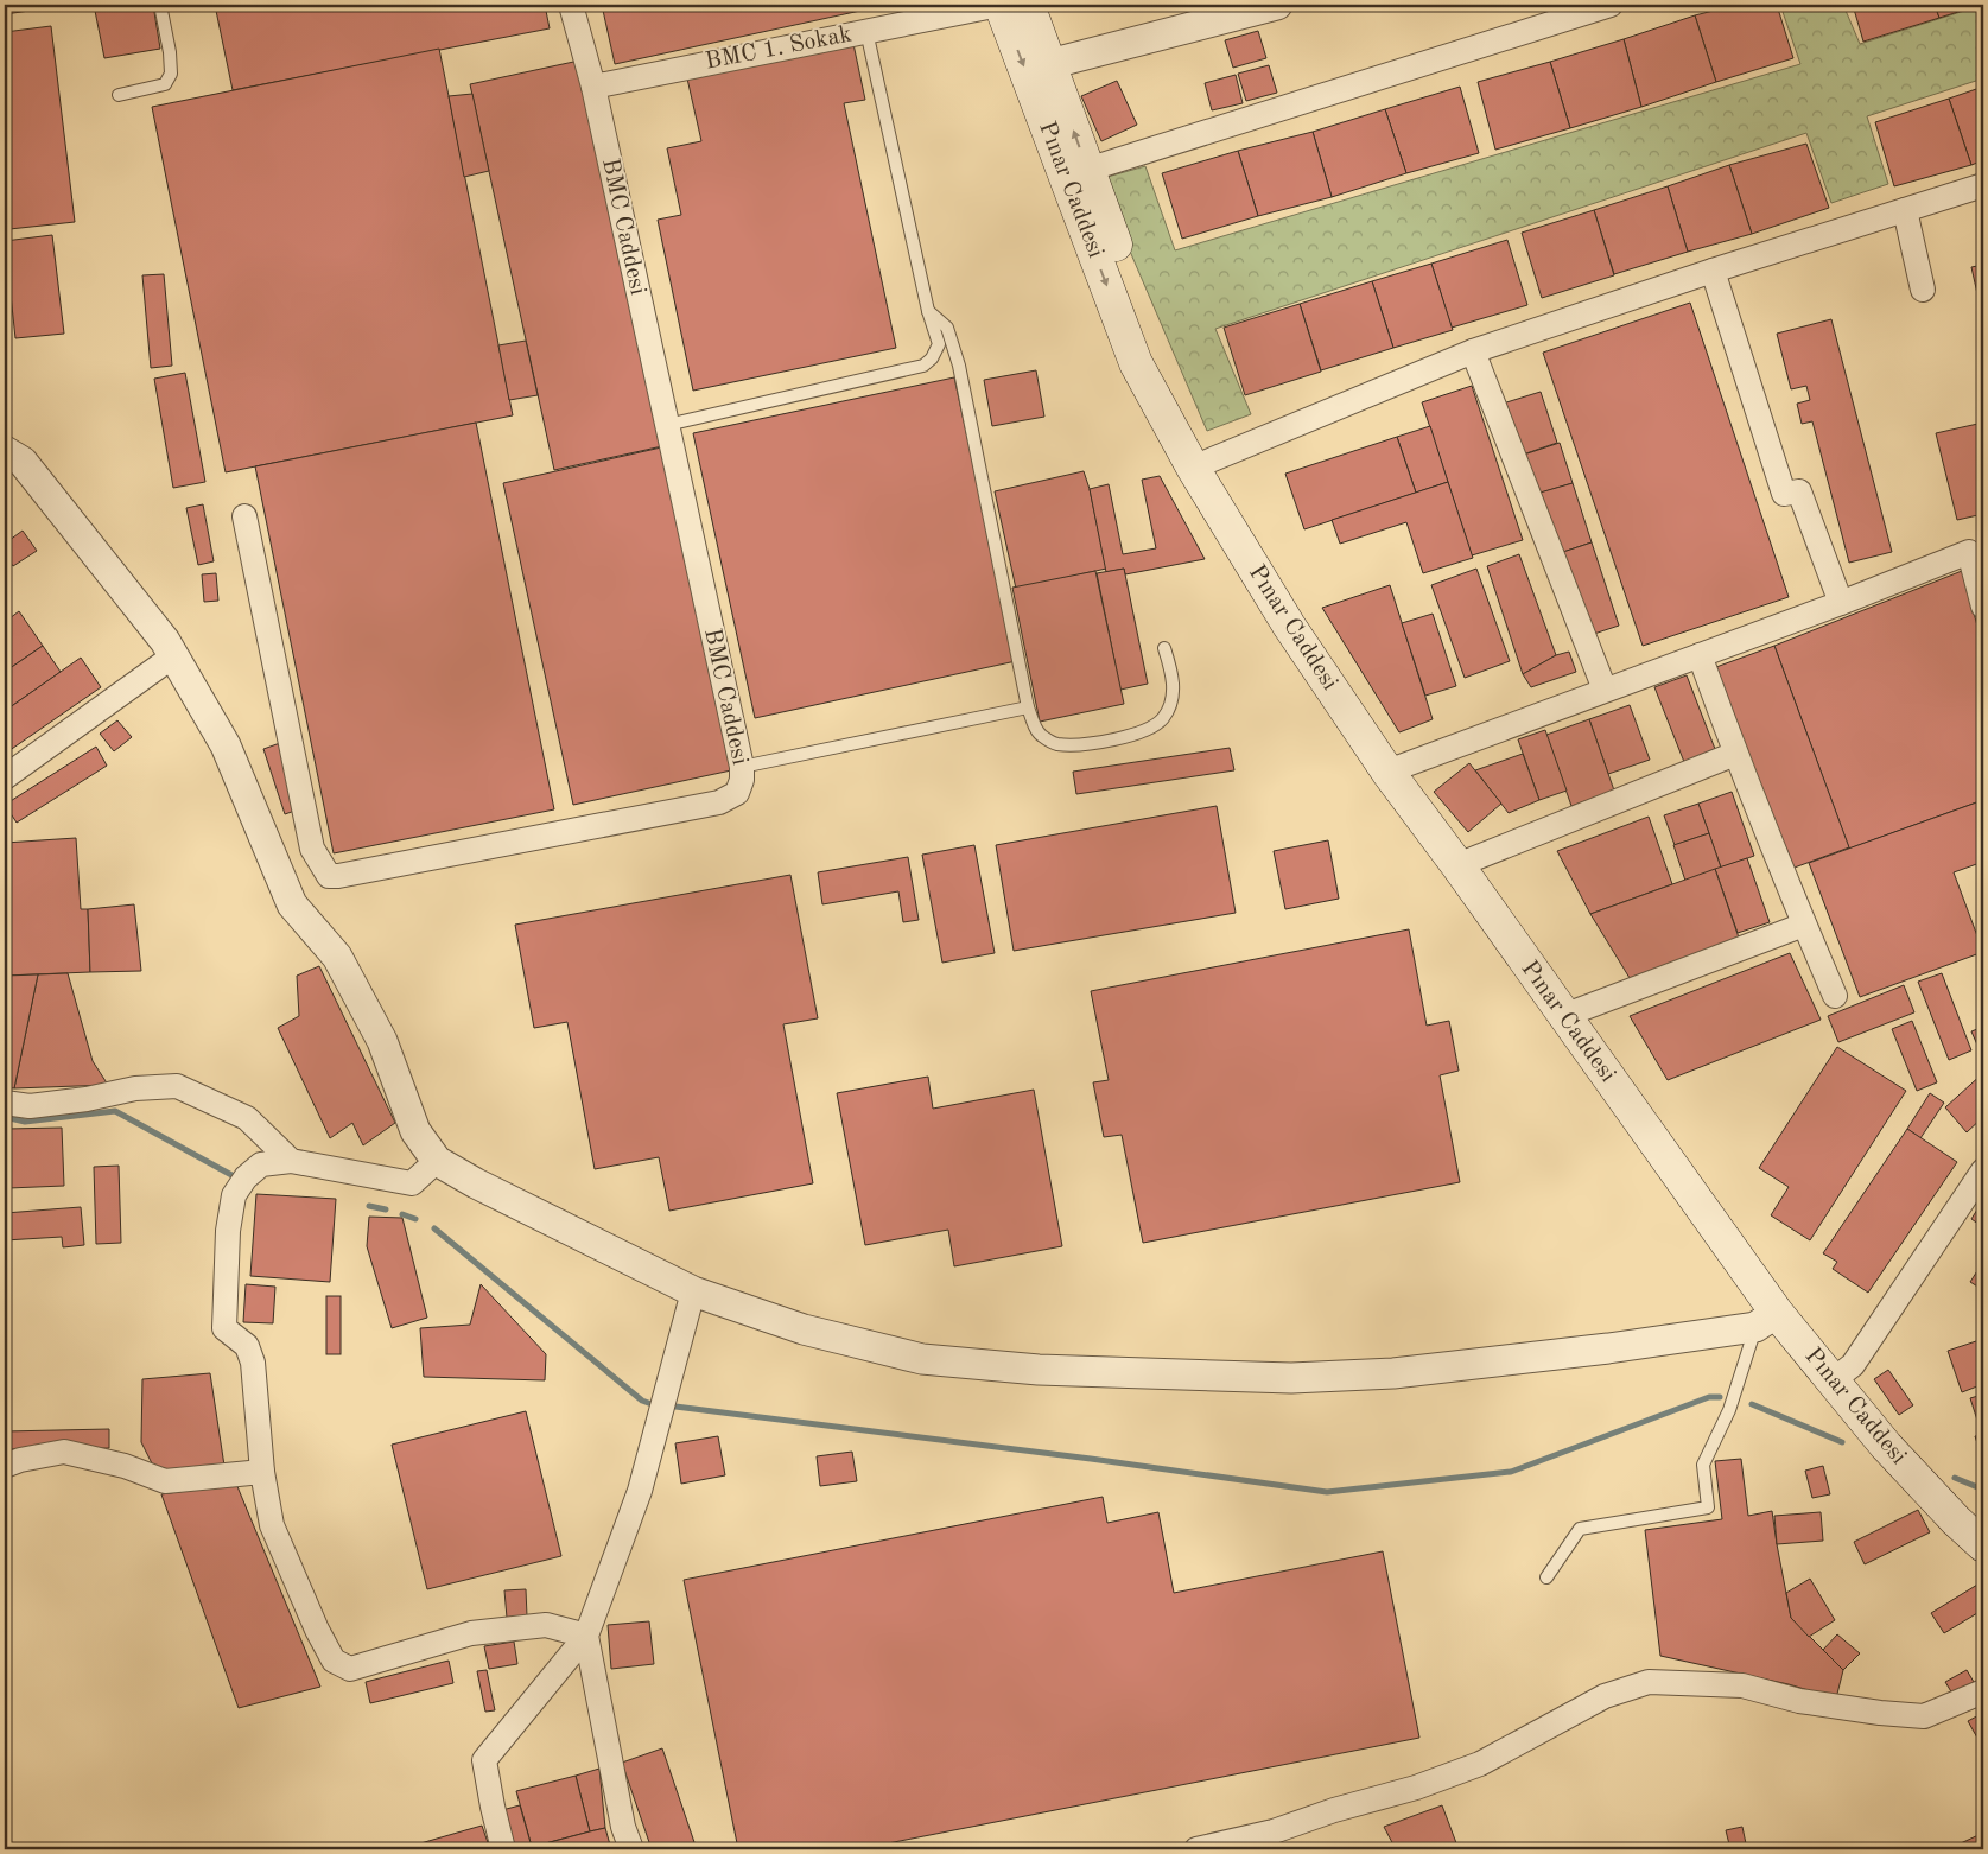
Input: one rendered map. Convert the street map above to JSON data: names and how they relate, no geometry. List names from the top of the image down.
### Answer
{
  "streets": {
    "main road": ["Pınar Caddesi"],
    "street": ["BMC 1. Sokak", "BMC Caddesi"]
  },
  "crossings": [
    ["BMC 1. Sokak", "Pınar Caddesi"],
    ["BMC 1. Sokak", "BMC Caddesi"]
  ]
}
